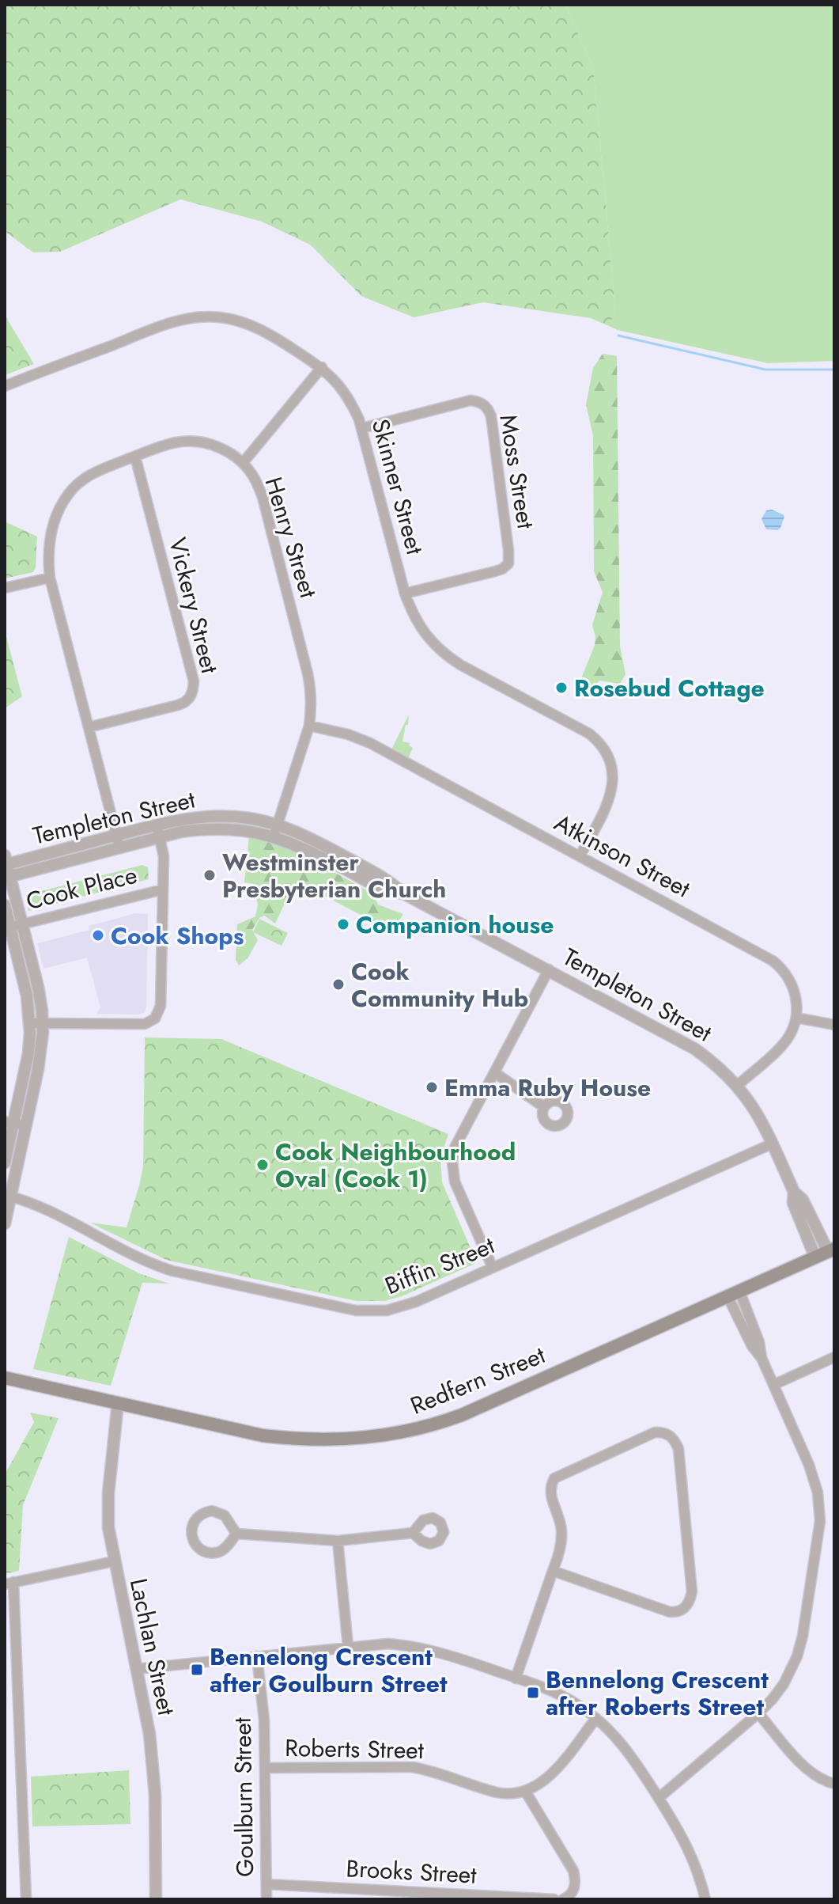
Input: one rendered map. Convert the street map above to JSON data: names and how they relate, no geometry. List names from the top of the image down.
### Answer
{
  "streets": {
    "main road": ["Redfern Street"],
    "street": [
      "Moss Street",
      "Skinner Street",
      "Henry Street",
      "Vickery Street",
      "Templeton Street",
      "Atkinson Street",
      "Cook Place",
      "Biffin Street",
      "Lachlan Street",
      "Roberts Street",
      "Goulburn Street",
      "Brooks Street"
    ]
  },
  "crossings": [
    ["Moss Street", "Skinner Street"],
    ["Skinner Street", "Atkinson Street"],
    ["Henry Street", "Vickery Street"],
    ["Henry Street", "Templeton Street"],
    ["Henry Street", "Atkinson Street"],
    ["Templeton Street", "Biffin Street"],
    ["Templeton Street", "Redfern Street"],
    ["Redfern Street", "Lachlan Street"],
    ["Roberts Street", "Goulburn Street"],
    ["Goulburn Street", "Brooks Street"]
  ],
  "places": {
    "other": [
      "Rosebud Cottage",
      "Westminster Presbyterian Church",
      "Companion house",
      "Cook Shops",
      "Cook Community Hub",
      "Emma Ruby House",
      "Cook Neighbourhood Oval (Cook 1)"
    ],
    "transit": ["Bennelong Crescent after Goulburn Street", "Bennelong Crescent after Roberts Street"]
  }
}
